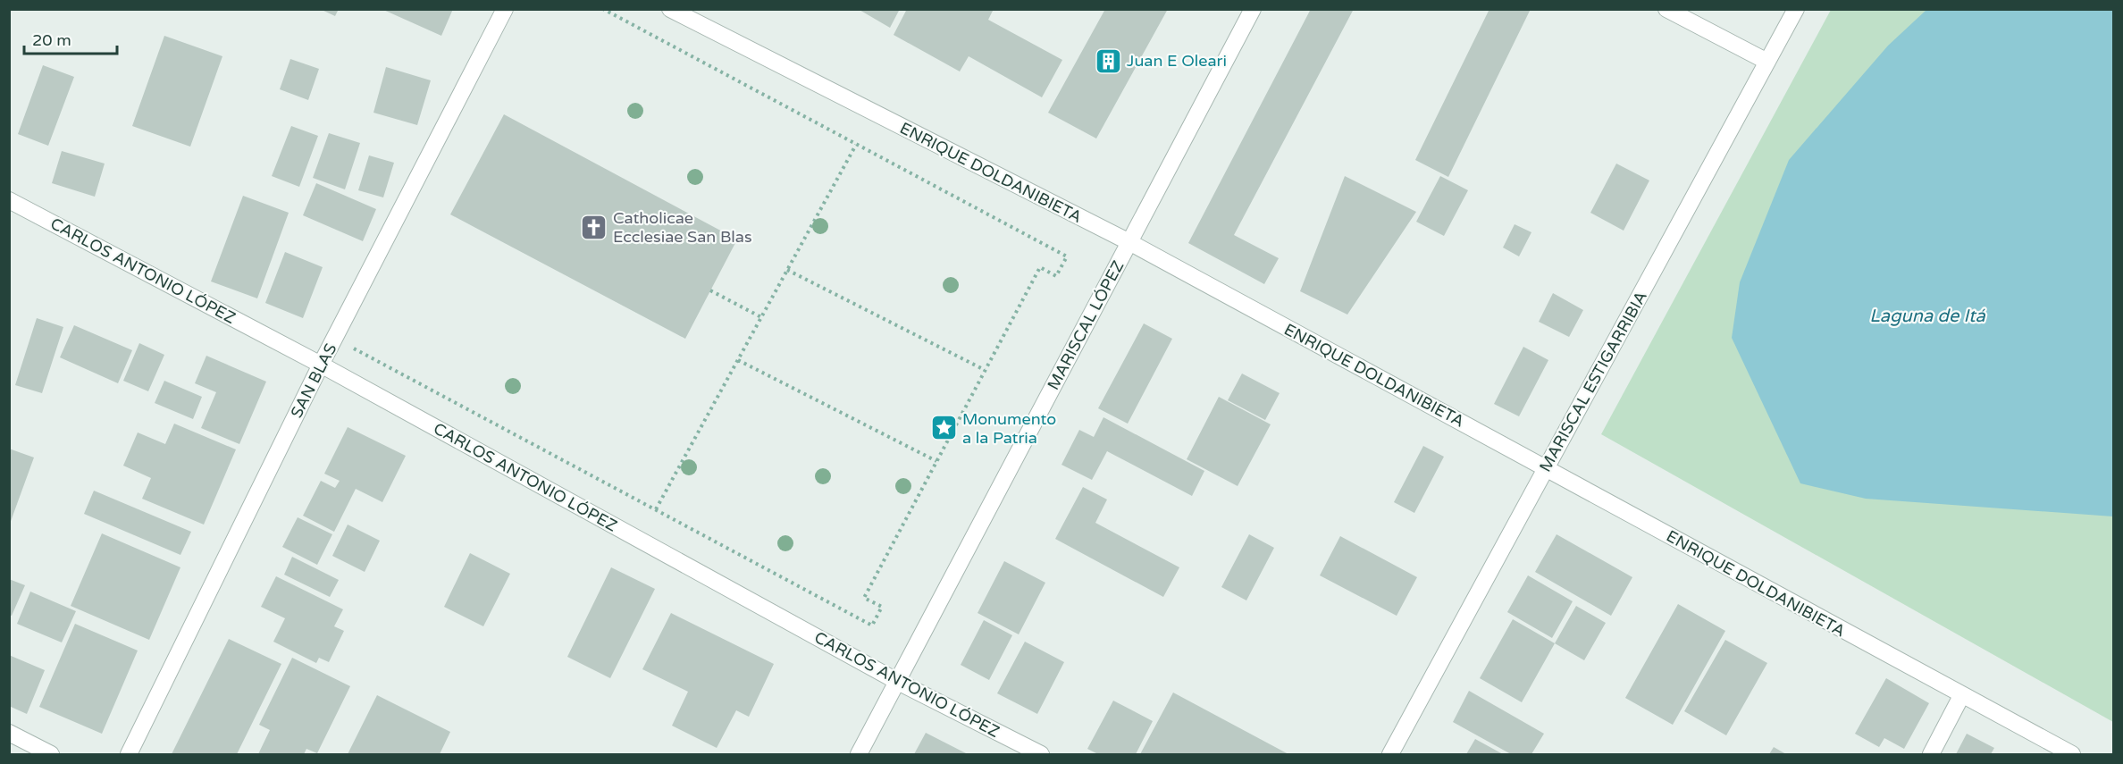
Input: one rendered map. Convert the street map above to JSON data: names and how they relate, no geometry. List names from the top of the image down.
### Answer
{
  "streets": {
    "street": [
      "ENRIQUE DOLDANIBIETA",
      "CARLOS ANTONIO LÓPEZ",
      "MARISCAL LÓPEZ",
      "SAN BLAS",
      "MARISCAL ESTIGARRIBIA"
    ]
  },
  "crossings": [
    ["ENRIQUE DOLDANIBIETA", "MARISCAL LÓPEZ"],
    ["ENRIQUE DOLDANIBIETA", "MARISCAL ESTIGARRIBIA"],
    ["CARLOS ANTONIO LÓPEZ", "MARISCAL LÓPEZ"],
    ["CARLOS ANTONIO LÓPEZ", "SAN BLAS"]
  ],
  "water": ["Laguna de Itá"],
  "places": {
    "building": ["Juan E Oleari"],
    "church": ["Catholicae Ecclesiae San Blas"],
    "place": ["Monumento a la Patria"]
  },
  "scale_bar": "20 m"
}
